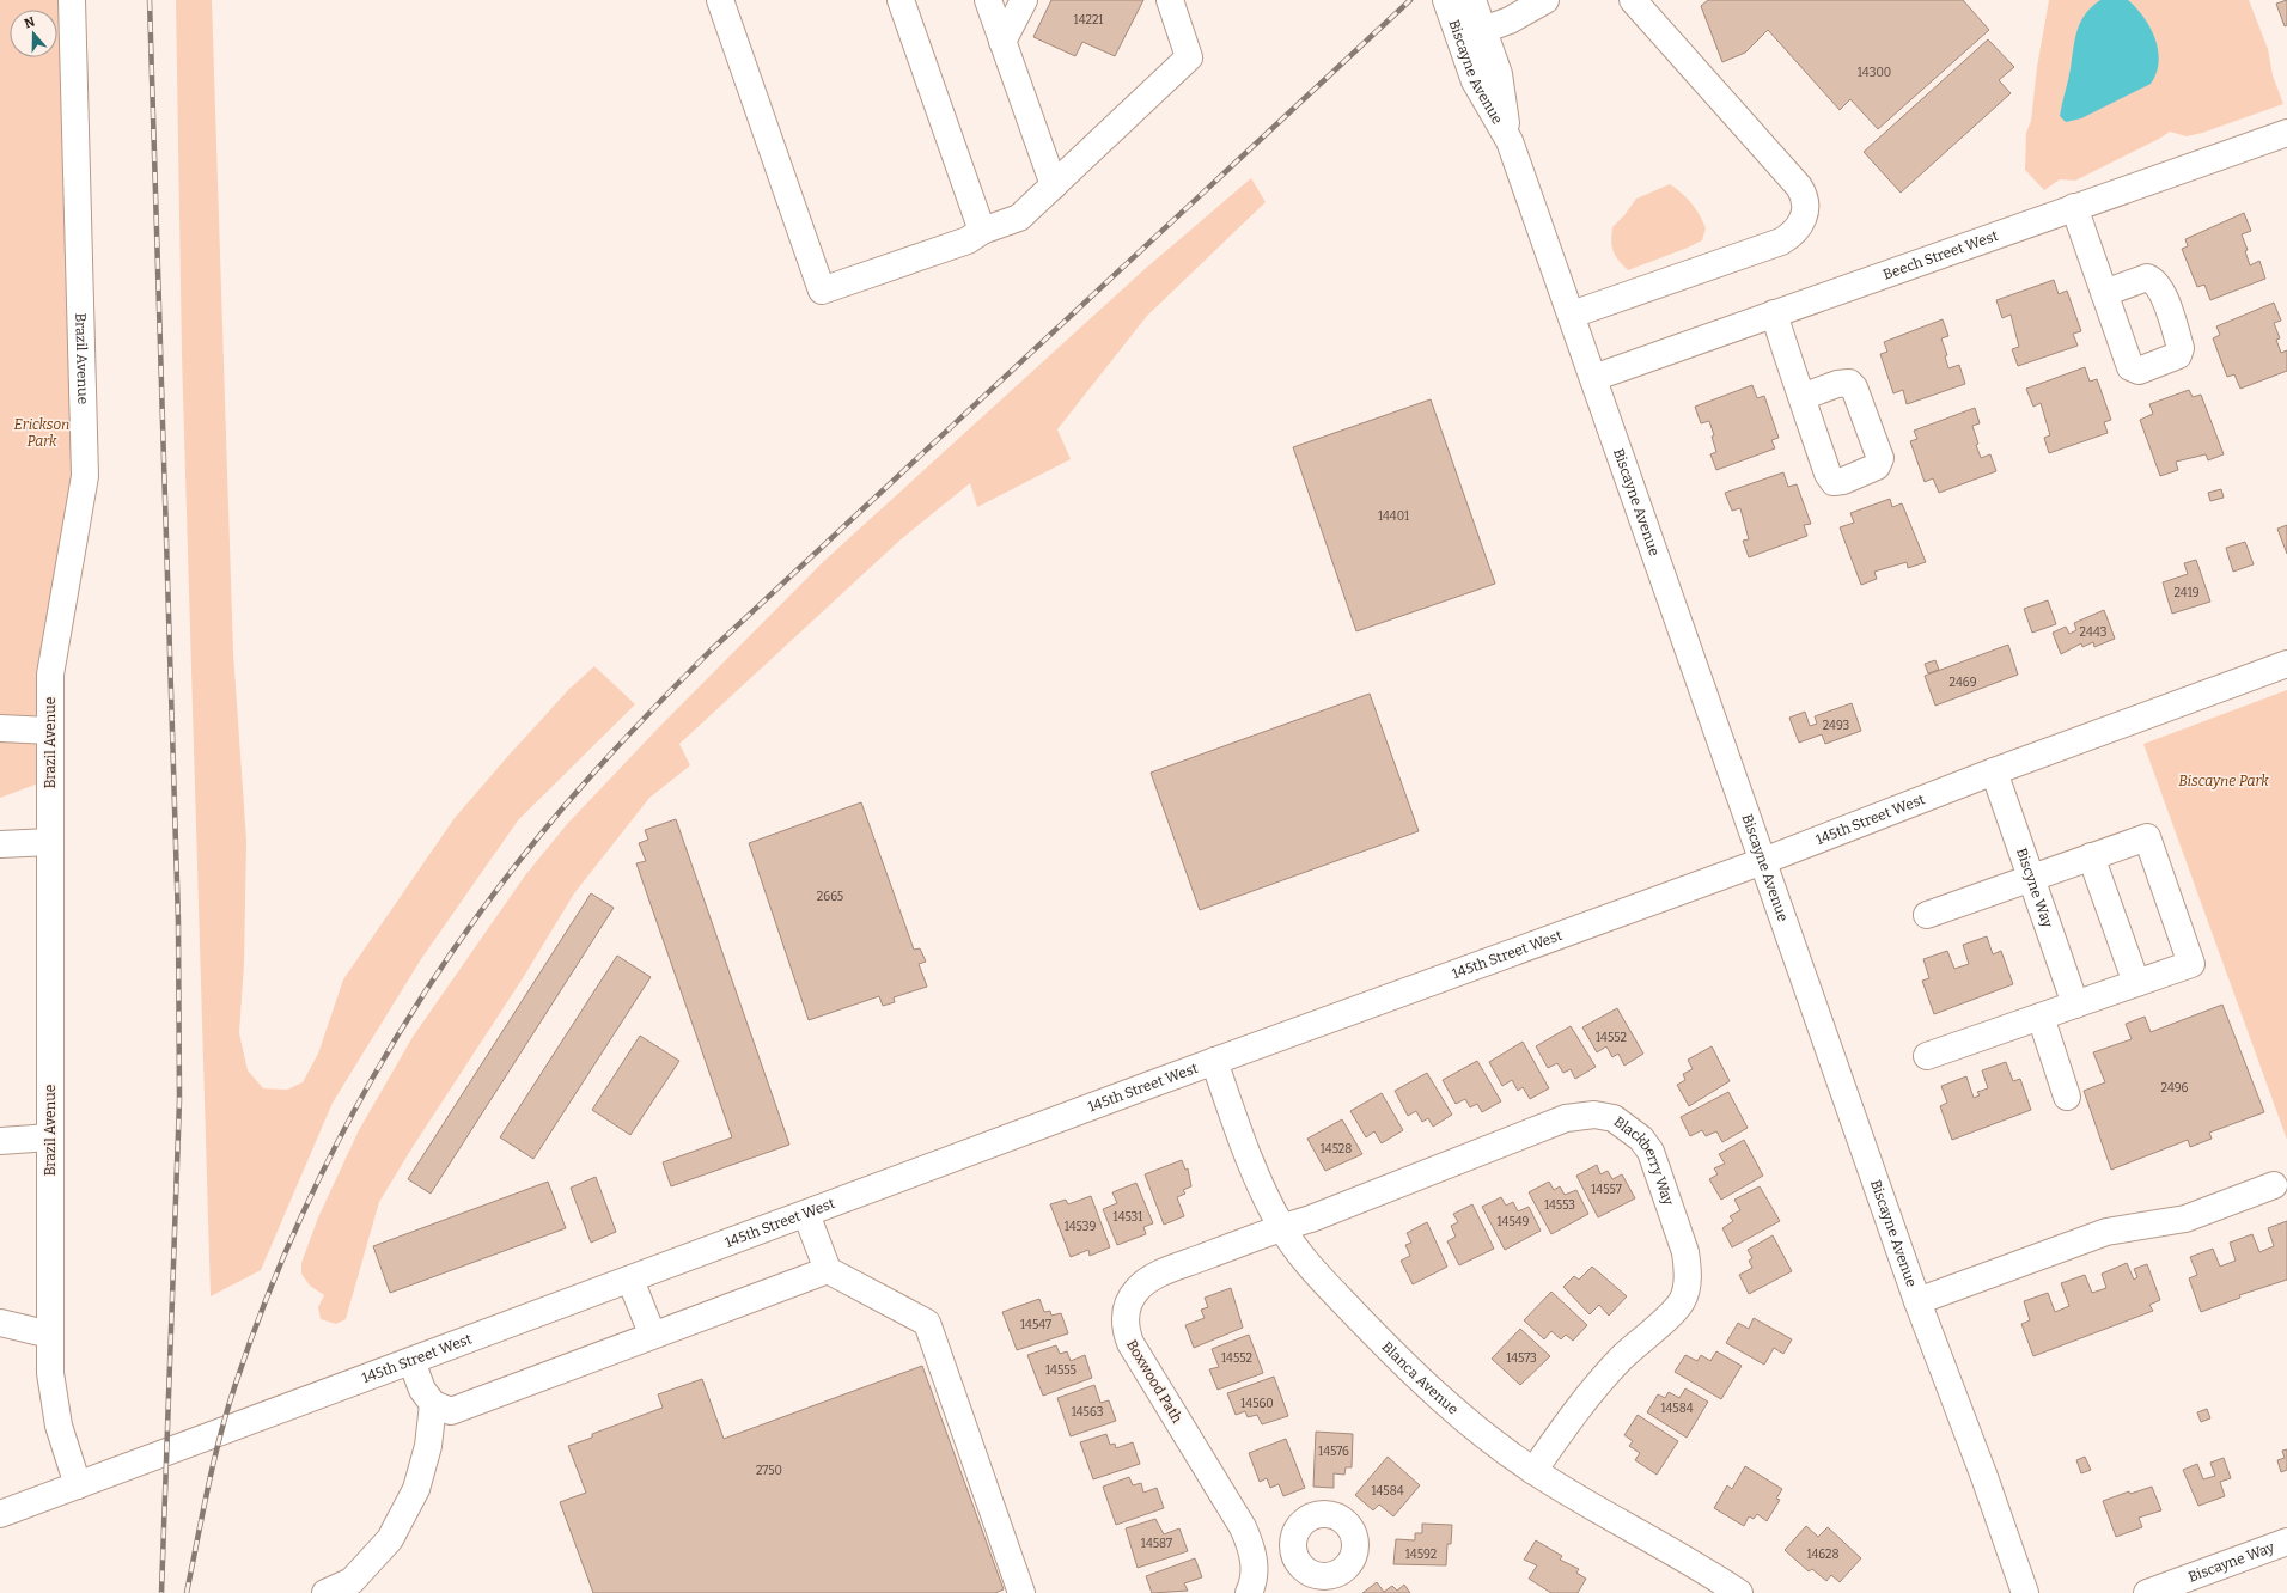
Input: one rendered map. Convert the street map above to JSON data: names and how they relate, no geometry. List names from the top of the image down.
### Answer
{
  "streets": {
    "street": [
      "Biscayne Avenue",
      "Beech Street West",
      "Brazil Avenue",
      "145th Street West",
      "Biscyne Way",
      "Blackberry Way",
      "Blanca Avenue",
      "Boxwood Path",
      "Biscayne Way"
    ]
  },
  "crossings": [
    ["Biscayne Avenue", "Beech Street West"],
    ["Biscayne Avenue", "145th Street West"],
    ["Brazil Avenue", "145th Street West"],
    ["145th Street West", "Biscyne Way"],
    ["145th Street West", "Blanca Avenue"],
    ["Blackberry Way", "Blanca Avenue"],
    ["Blackberry Way", "Boxwood Path"],
    ["Blanca Avenue", "Boxwood Path"]
  ],
  "parks": ["Erickson Park", "Biscayne Park"],
  "house_numbers": [
    "14221",
    "14300",
    "14401",
    "2419",
    "2443",
    "2469",
    "2493",
    "2665",
    "14552",
    "2496",
    "14528",
    "14557",
    "14553",
    "14531",
    "14549",
    "14539",
    "14547",
    "14552",
    "14573",
    "14555",
    "14560",
    "14584",
    "14563",
    "14576",
    "2750",
    "14584",
    "14587",
    "14592",
    "14628"
  ],
  "north": "top"
}
